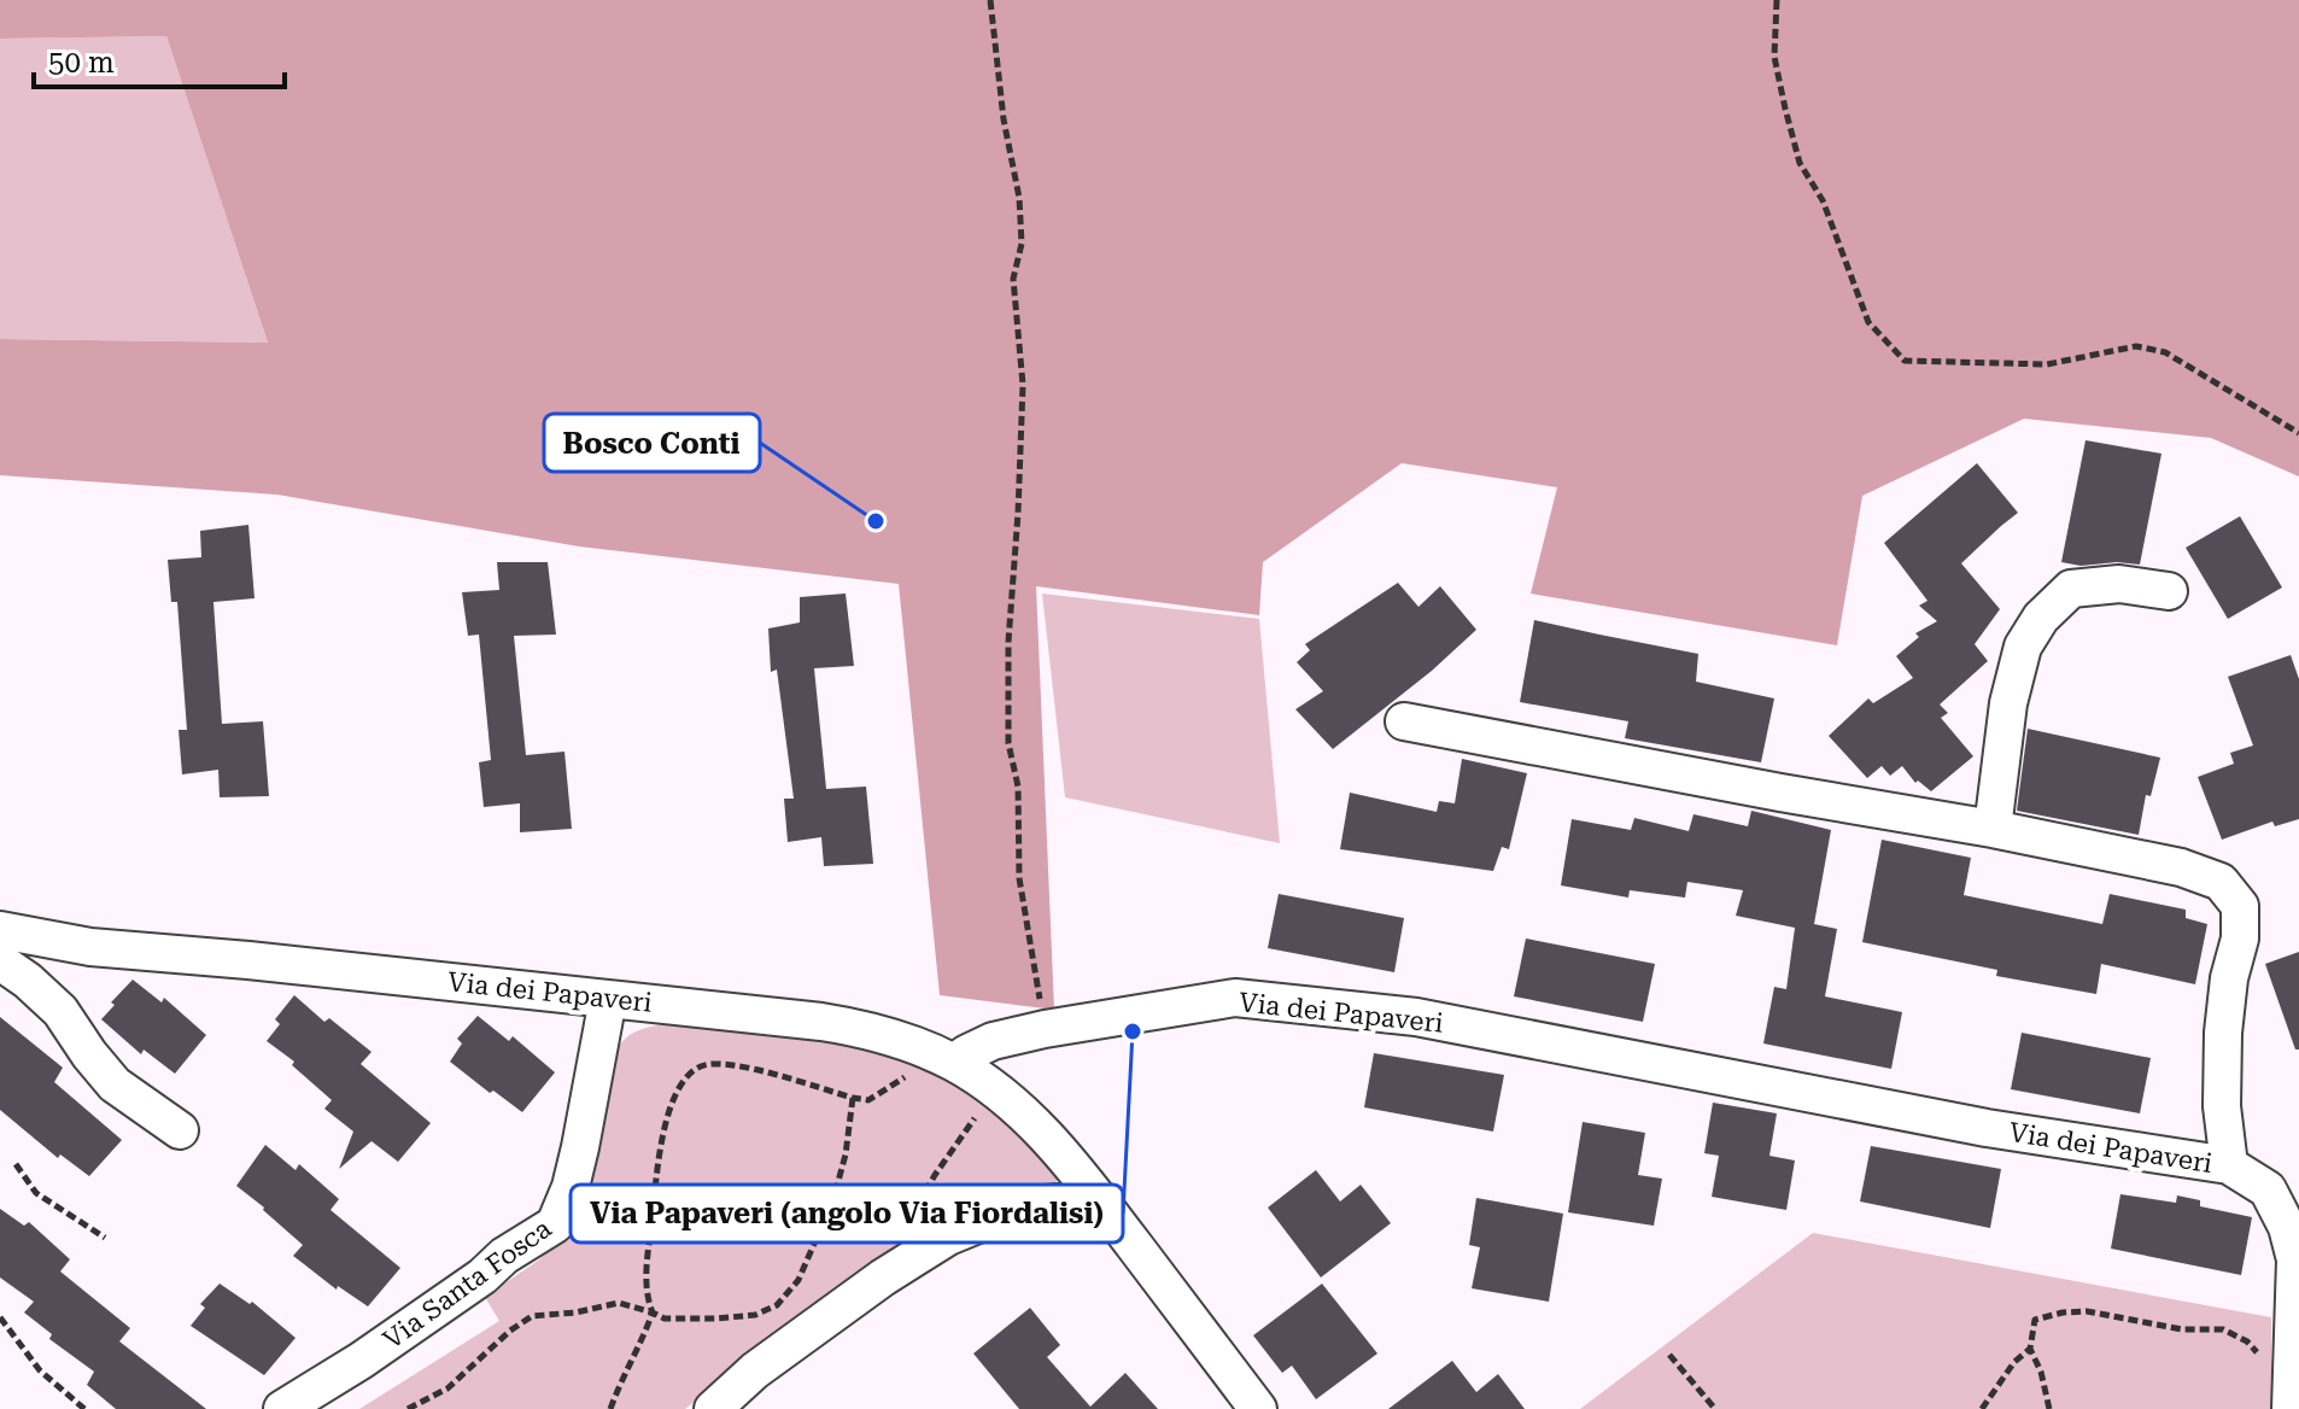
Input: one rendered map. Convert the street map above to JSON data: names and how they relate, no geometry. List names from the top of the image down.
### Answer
{
  "streets": {
    "street": ["Via dei Papaveri", "Via Santa Fosca"]
  },
  "crossings": [
    ["Via dei Papaveri", "Via Santa Fosca"]
  ],
  "places": ["Bosco Conti", "Via Papaveri (angolo Via Fiordalisi)"],
  "scale_bar": "50 m"
}
